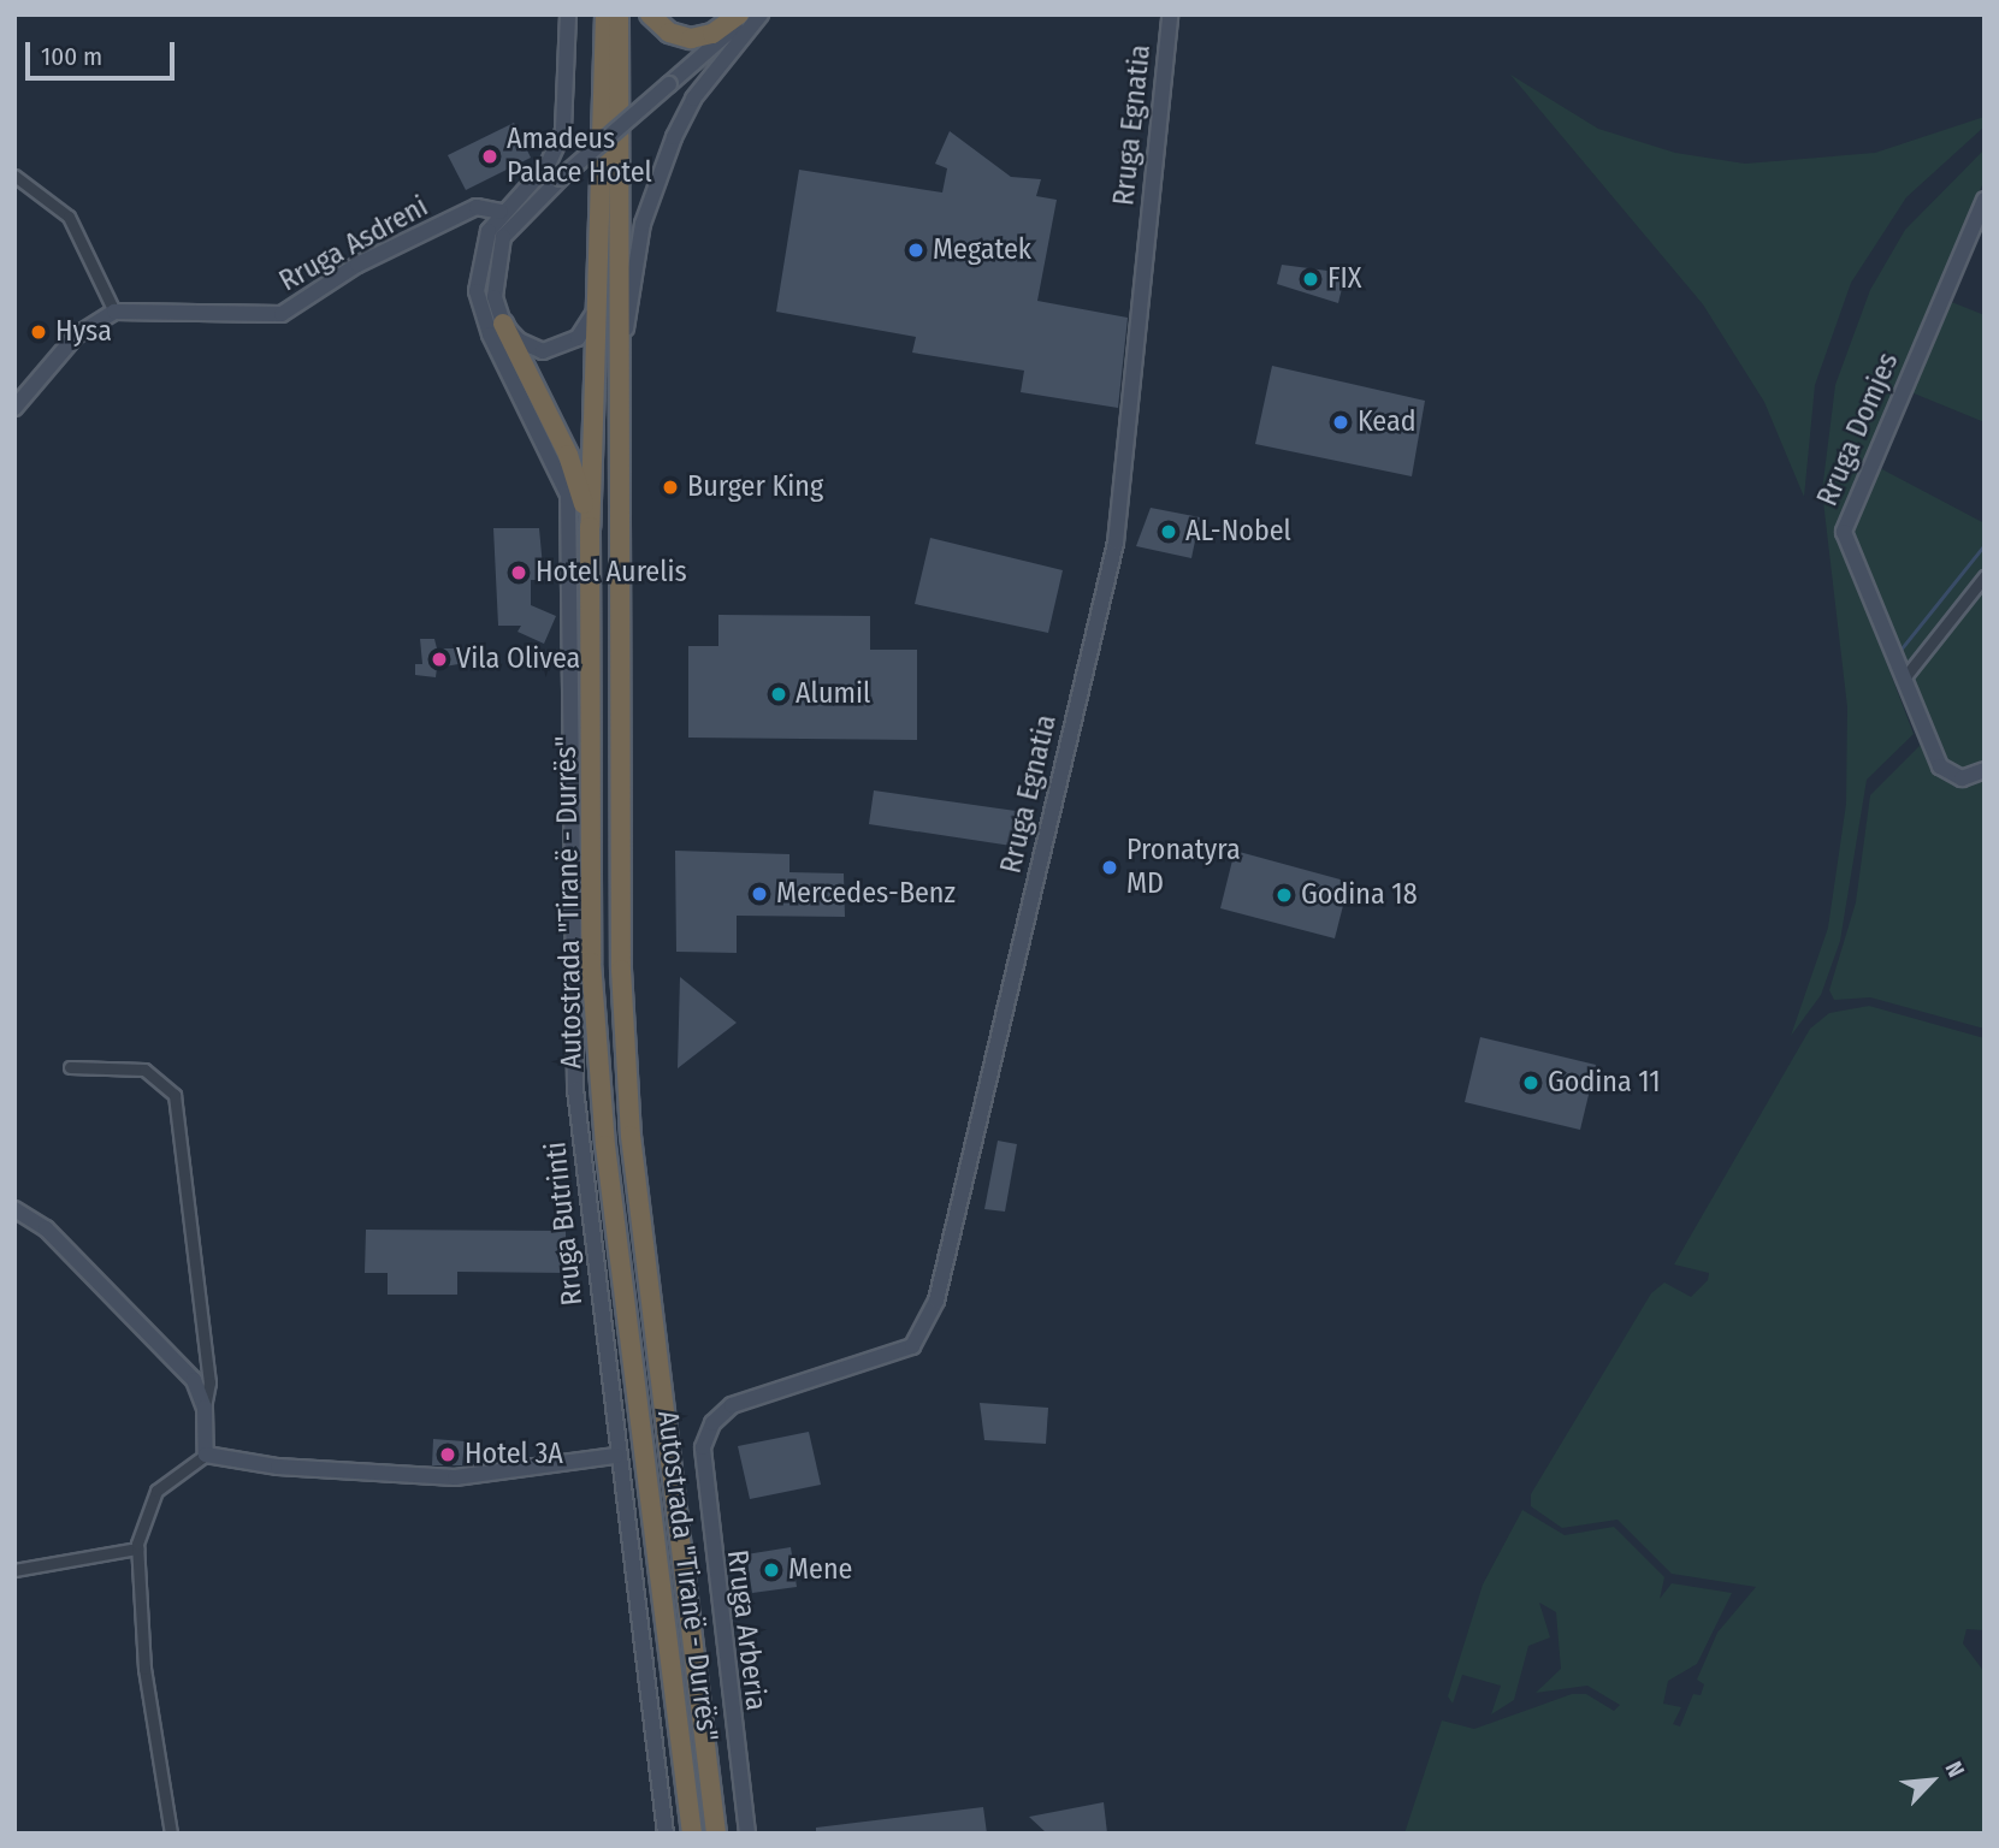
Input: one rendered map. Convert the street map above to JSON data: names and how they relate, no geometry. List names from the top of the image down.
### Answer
{
  "streets": {
    "highway": ["Autostrada \"Tiranë - Durrës\""],
    "main road": [
      "Rruga Egnatia",
      "Rruga Asdreni",
      "Rruga Domjes",
      "Rruga Butrinti",
      "Rruga Arberia"
    ]
  },
  "crossings": [
    ["Rruga Egnatia", "Rruga Arberia"]
  ],
  "places": [
    "Amadeus Palace Hotel",
    "Megatek",
    "FIX",
    "Hysa",
    "Kead",
    "Burger King",
    "AL-Nobel",
    "Hotel Aurelis",
    "Vila Olivea",
    "Alumil",
    "Pronatyra MD",
    "Mercedes-Benz",
    "Godina 18",
    "Godina 11",
    "Hotel 3A",
    "Mene"
  ],
  "scale_bar": "100 m",
  "north": "top right"
}
